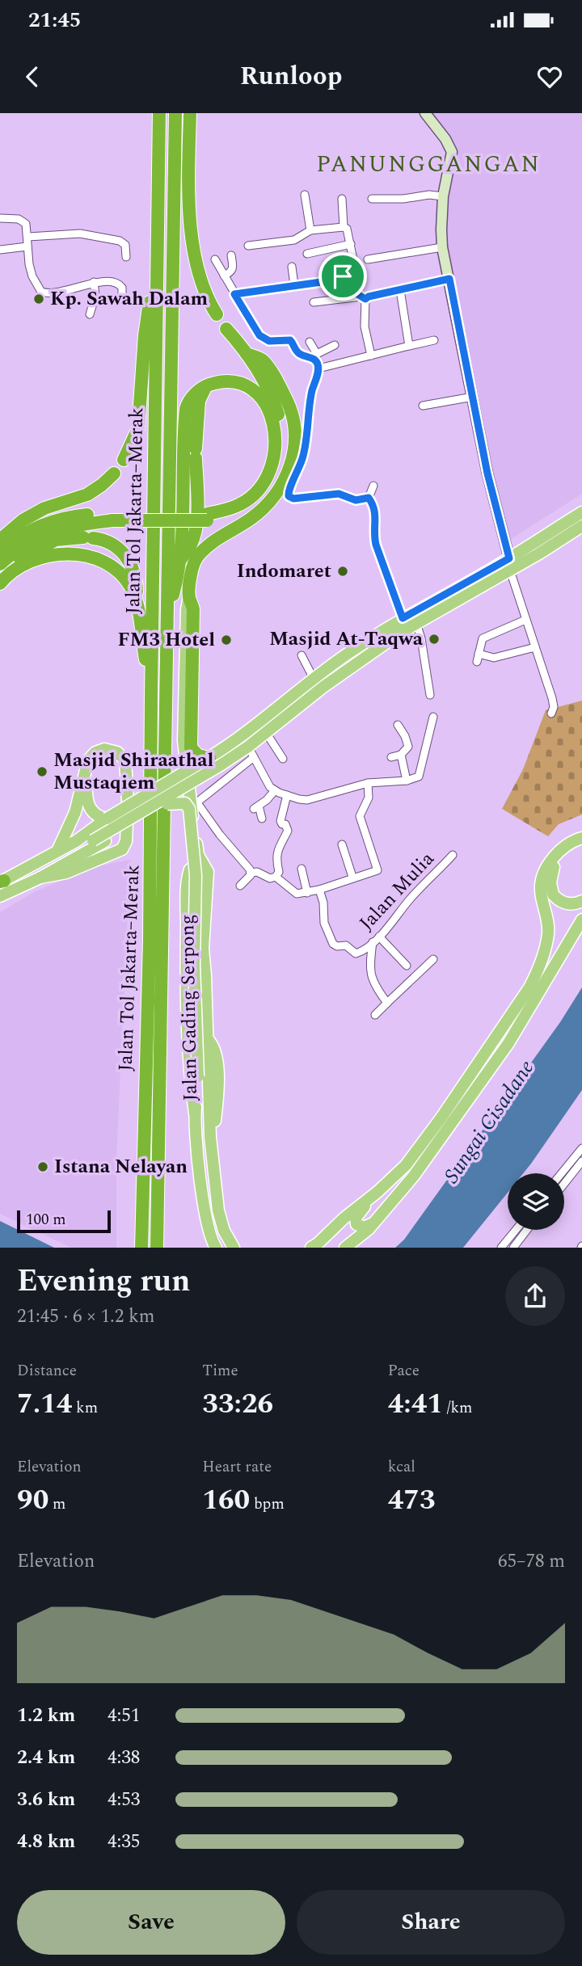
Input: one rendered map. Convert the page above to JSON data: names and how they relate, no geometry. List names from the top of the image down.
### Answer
{
  "streets": {
    "highway": ["Jalan Tol Jakarta–Merak"],
    "main road": ["Jalan Gading Serpong"],
    "street": ["Jalan Mulia"]
  },
  "districts": ["PANUNGGANGAN"],
  "water": ["Sungai Cisadane"],
  "places": [
    "Kp. Sawah Dalam",
    "Indomaret",
    "Masjid At-Taqwa",
    "FM3 Hotel",
    "Masjid Shiraathal Mustaqiem",
    "Istana Nelayan"
  ],
  "scale_bar": "100 m",
  "page": {
    "status": "21:45",
    "header": "Runloop",
    "scale": "100 m",
    "heading": ["Evening run", "21:45 · 6 × 1.2 km"],
    "stats": [
      ["Distance", "7.14 km"],
      ["Time", "33:26"],
      ["Pace", "4:41 /km"],
      ["Elevation", "90 m"],
      ["Heart rate", "160 bpm"],
      ["kcal", "473"]
    ],
    "chart": ["Elevation", "65–78 m"],
    "list": [
      {
        "name": "1.2 km",
        "note": "4:51"
      },
      {
        "name": "2.4 km",
        "note": "4:38"
      },
      {
        "name": "3.6 km",
        "note": "4:53"
      },
      {
        "name": "4.8 km",
        "note": "4:35"
      }
    ],
    "buttons": ["Save", "Share"]
  }
}
